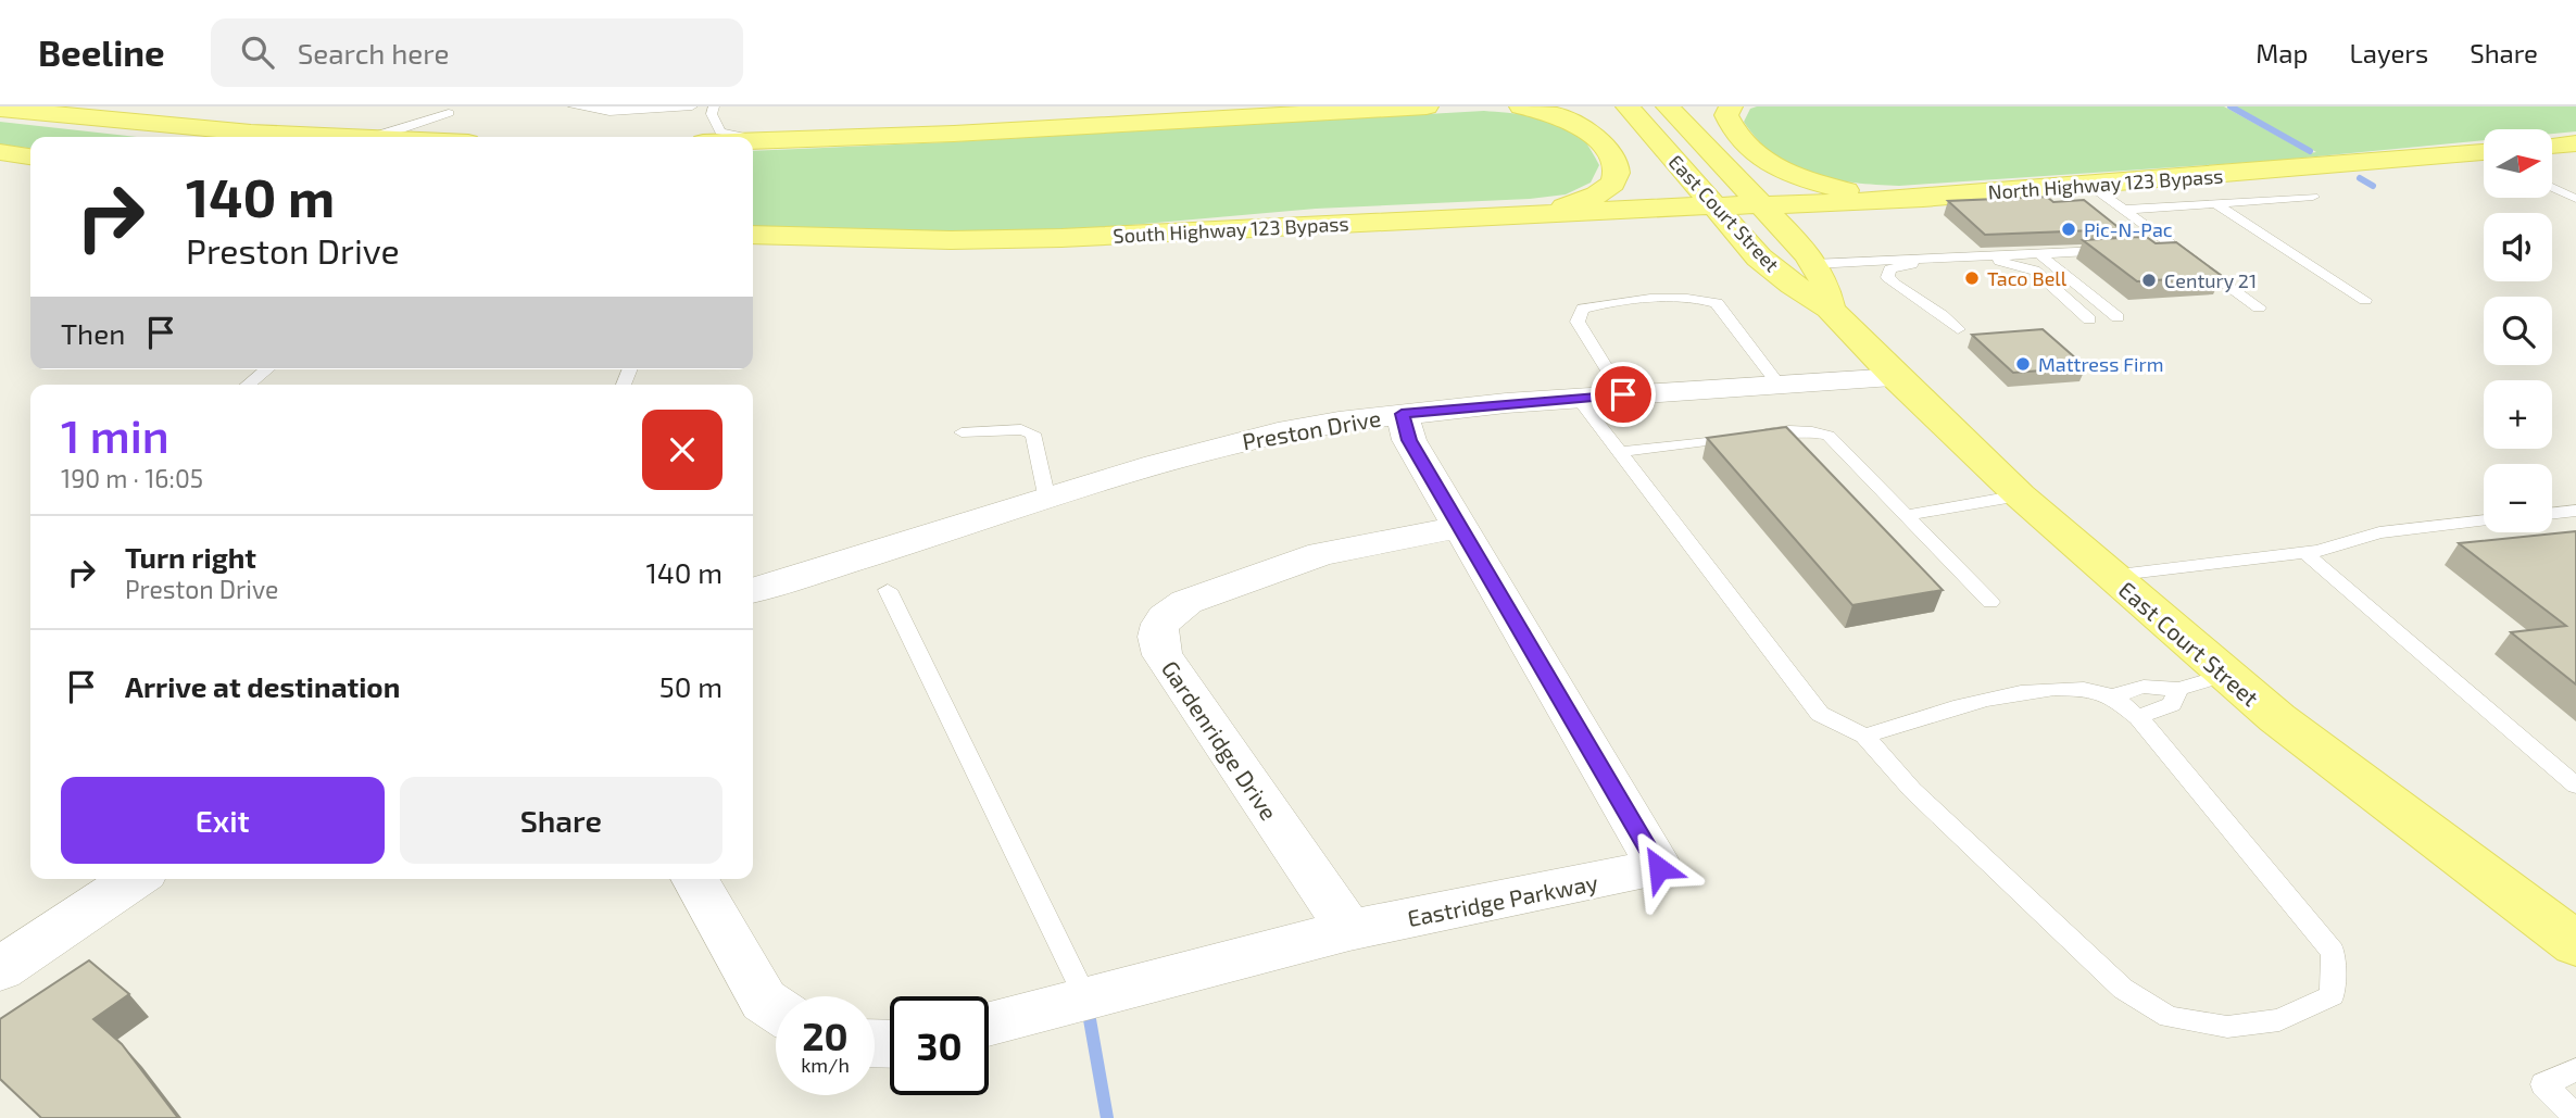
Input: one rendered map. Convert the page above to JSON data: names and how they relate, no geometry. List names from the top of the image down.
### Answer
{
  "streets": {
    "main road": ["North Highway 123 Bypass", "East Court Street", "South Highway 123 Bypass"],
    "street": ["Preston Drive", "Gardenridge Drive", "Eastridge Parkway"]
  },
  "crossings": [
    ["North Highway 123 Bypass", "East Court Street"],
    ["North Highway 123 Bypass", "South Highway 123 Bypass"],
    ["East Court Street", "South Highway 123 Bypass"],
    ["East Court Street", "Preston Drive"],
    ["Preston Drive", "Eastridge Parkway"],
    ["Gardenridge Drive", "Eastridge Parkway"]
  ],
  "places": [
    "Pic-N-Pac",
    "Taco Bell",
    "Century 21",
    "Mattress Firm"
  ],
  "north": "right",
  "page": {
    "header": "Beeline",
    "search": "Search here",
    "nav": ["Map", "Layers", "Share"],
    "map_buttons": ["+", "−"],
    "turn": ["140 m", "Preston Drive"],
    "then": "Then",
    "heading": ["1 min", "190 m · 16:05"],
    "list": [
      {
        "name": "Turn right",
        "note": "Preston Drive",
        "value": "140 m"
      },
      {
        "name": "Arrive at destination",
        "value": "50 m"
      }
    ],
    "buttons": ["Exit", "Share"],
    "speed": "20 km/h",
    "limit": "30"
  }
}
